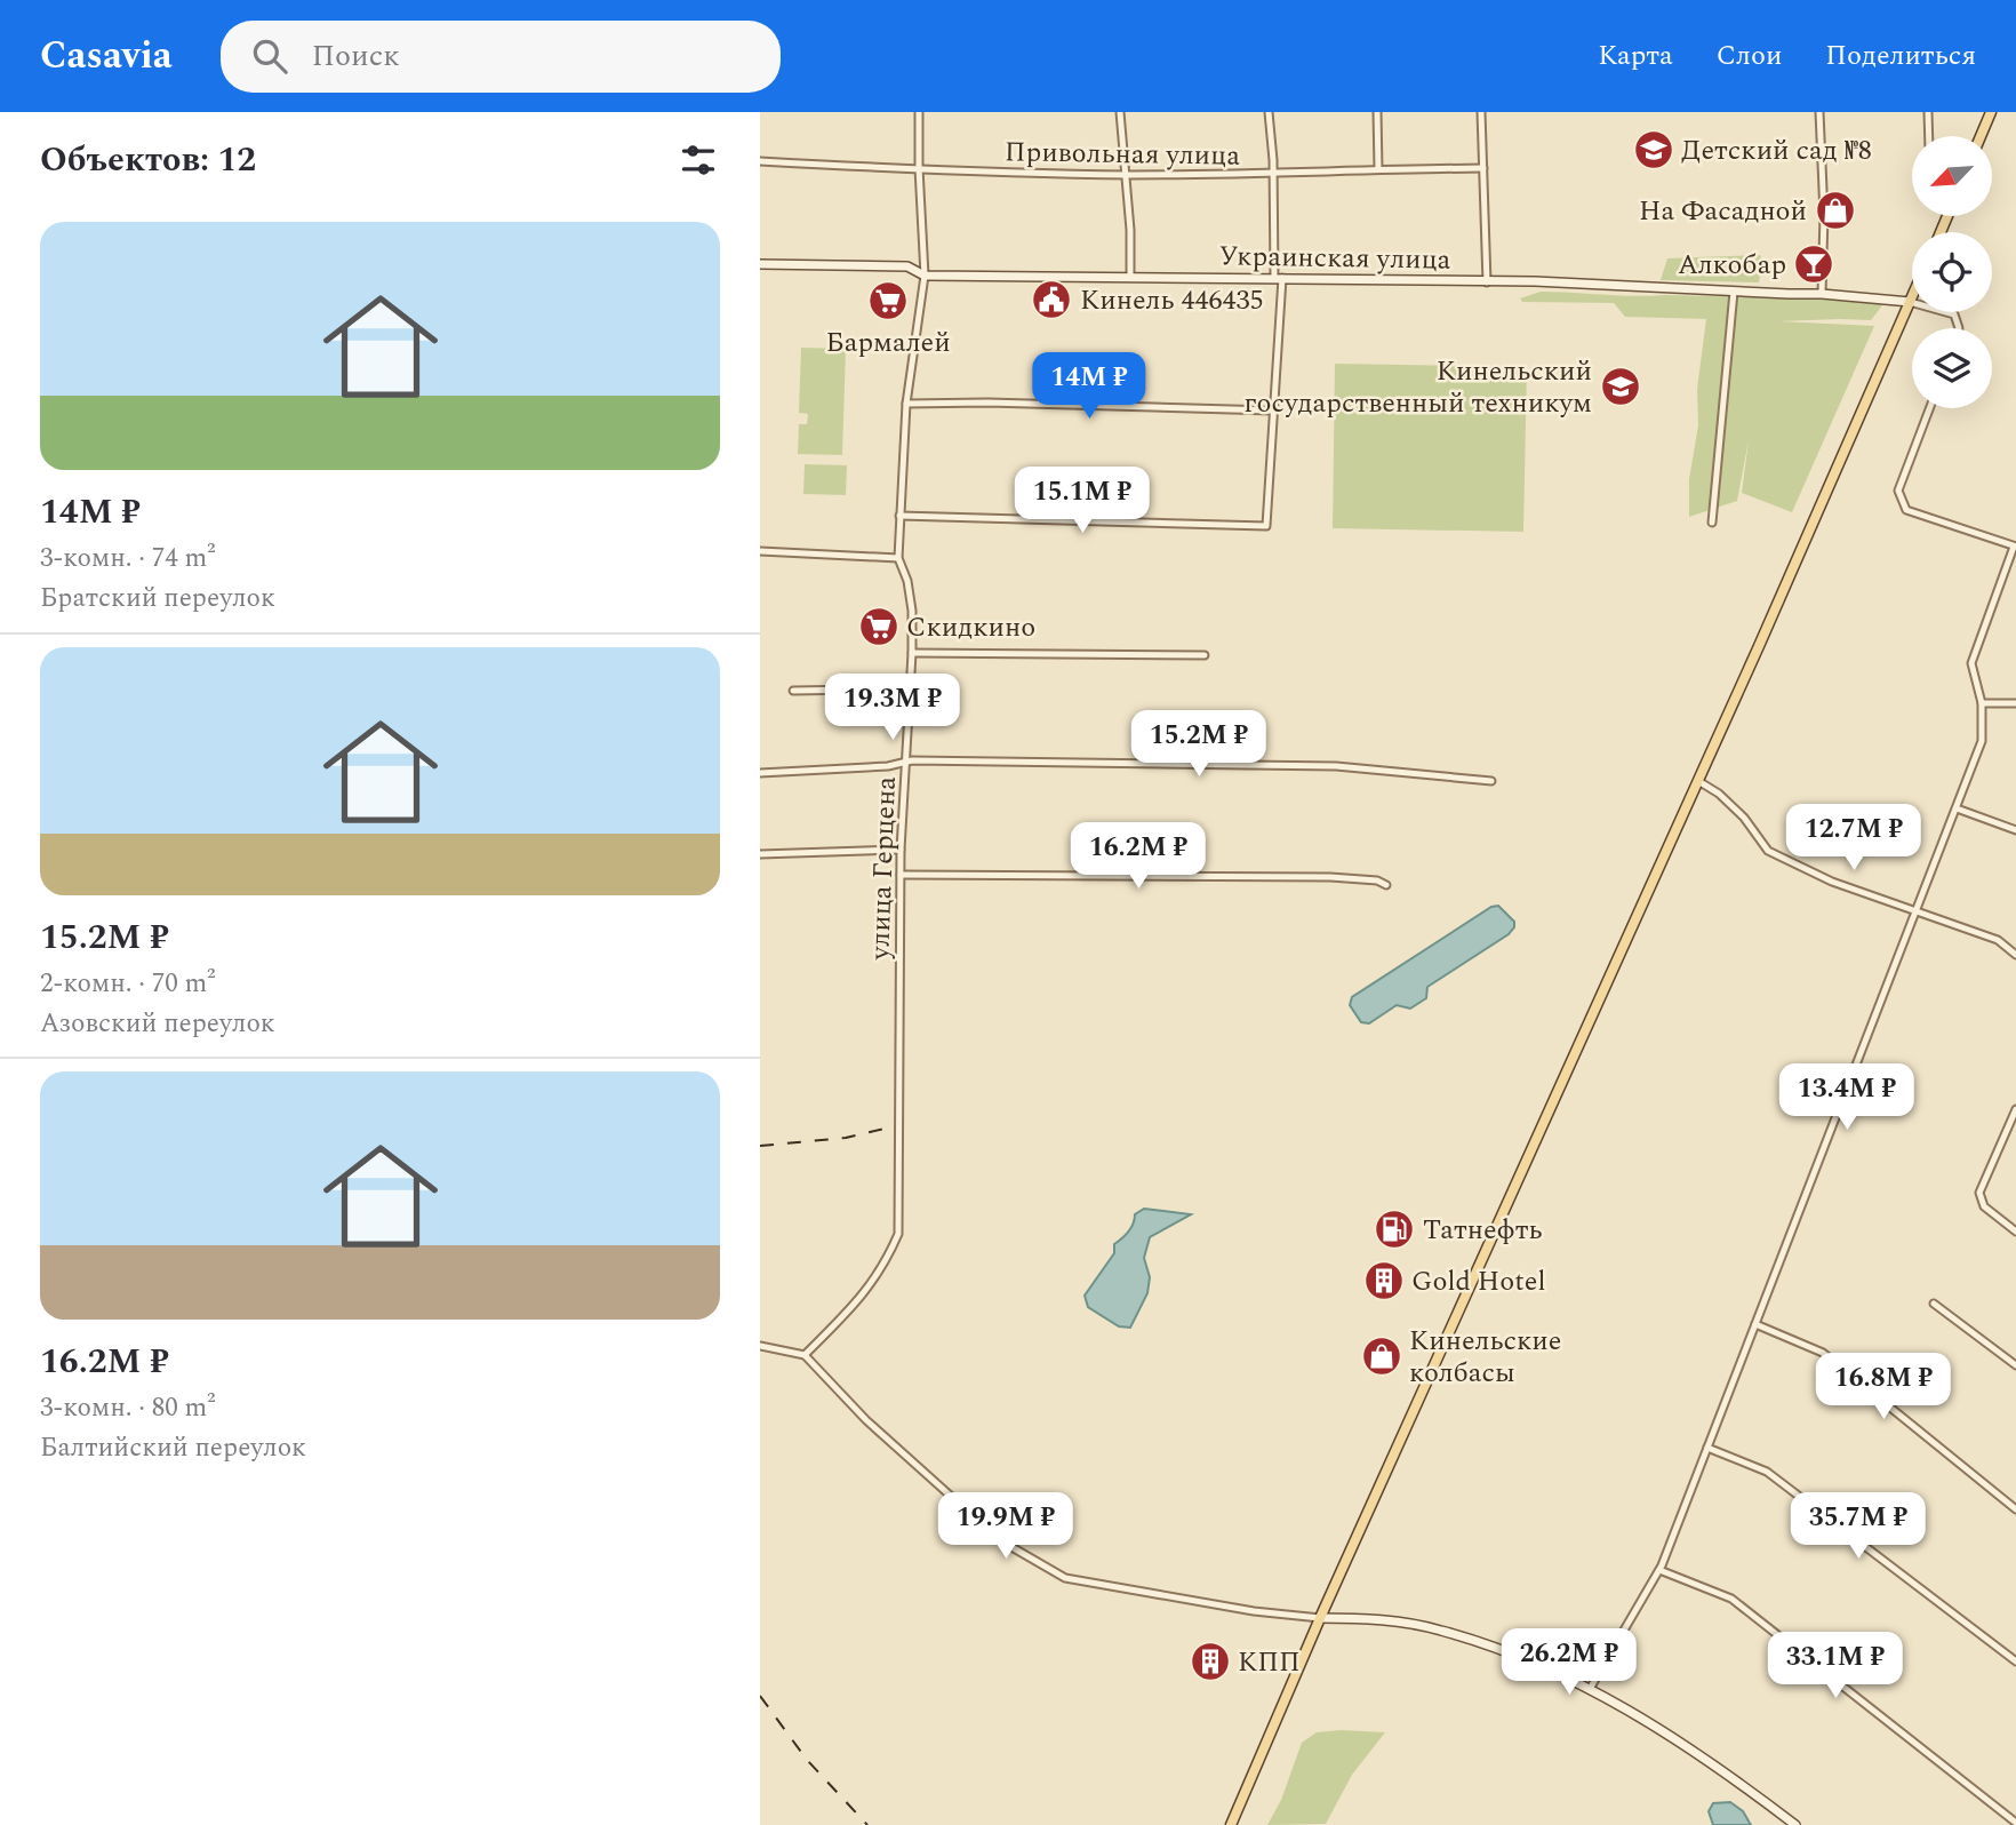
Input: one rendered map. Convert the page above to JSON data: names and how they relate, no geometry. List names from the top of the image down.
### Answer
{
  "streets": {
    "main road": ["Украинская улица"],
    "street": ["Привольная улица", "улица Герцена"]
  },
  "crossings": [
    ["Привольная улица", "улица Герцена"],
    ["Украинская улица", "улица Герцена"]
  ],
  "places": {
    "school or university": ["Детский сад №8", "Кинельский государственный техникум"],
    "shop": ["На Фасадной", "Кинельские колбасы"],
    "bar": ["Алкобар"],
    "public building": ["Кинель 446435"],
    "supermarket": ["Бармалей", "Скидкино"],
    "fuel station": ["Татнефть"],
    "building": ["Gold Hotel", "КПП"]
  },
  "north": "bottom left",
  "page": {
    "header": "Casavia",
    "search": "Поиск",
    "nav": ["Карта", "Слои", "Поделиться"],
    "heading": "Объектов: 12",
    "list": [
      {
        "name": "14M ₽",
        "note": "3-комн. · 74 m² · Братский переулок"
      },
      {
        "name": "15.2M ₽",
        "note": "2-комн. · 70 m² · Азовский переулок"
      },
      {
        "name": "16.2M ₽",
        "note": "3-комн. · 80 m² · Балтийский переулок"
      }
    ],
    "price": [
      "14M ₽",
      "15.1M ₽",
      "19.3M ₽",
      "15.2M ₽",
      "12.7M ₽",
      "16.2M ₽",
      "13.4M ₽",
      "16.8M ₽",
      "19.9M ₽",
      "35.7M ₽",
      "26.2M ₽",
      "33.1M ₽"
    ]
  }
}
